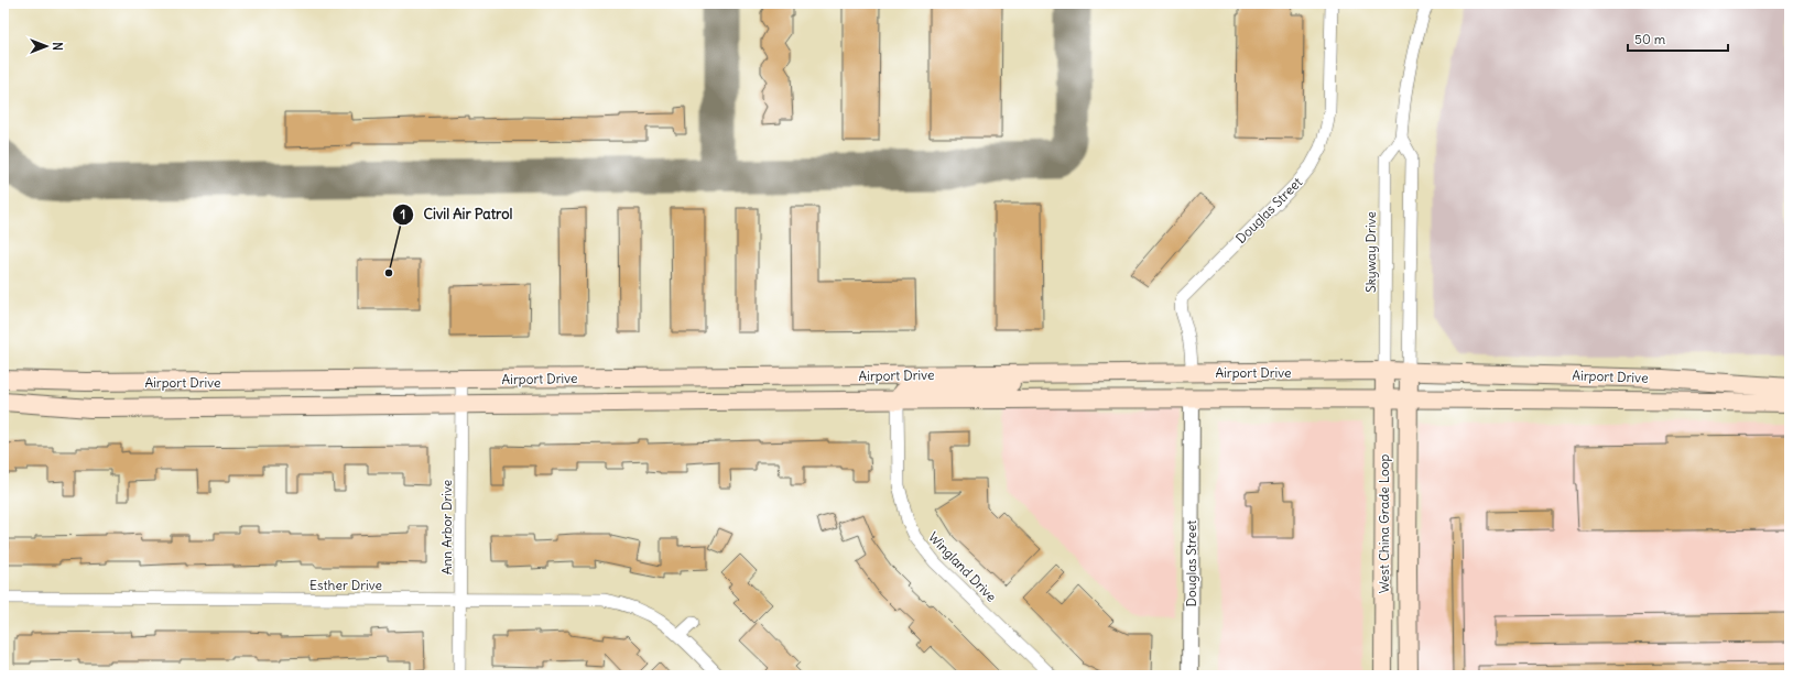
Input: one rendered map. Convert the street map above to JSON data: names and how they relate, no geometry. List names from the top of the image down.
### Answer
{
  "streets": {
    "main road": ["Airport Drive", "West China Grade Loop"],
    "street": [
      "Douglas Street",
      "Skyway Drive",
      "Ann Arbor Drive",
      "Wingland Drive",
      "Esther Drive"
    ]
  },
  "crossings": [
    ["Douglas Street", "Airport Drive"],
    ["Skyway Drive", "Airport Drive"],
    ["Skyway Drive", "West China Grade Loop"],
    ["Airport Drive", "West China Grade Loop"],
    ["Airport Drive", "Ann Arbor Drive"],
    ["Airport Drive", "Wingland Drive"],
    ["Ann Arbor Drive", "Esther Drive"]
  ],
  "places": ["Civil Air Patrol"],
  "scale_bar": "50 m",
  "north": "right"
}
